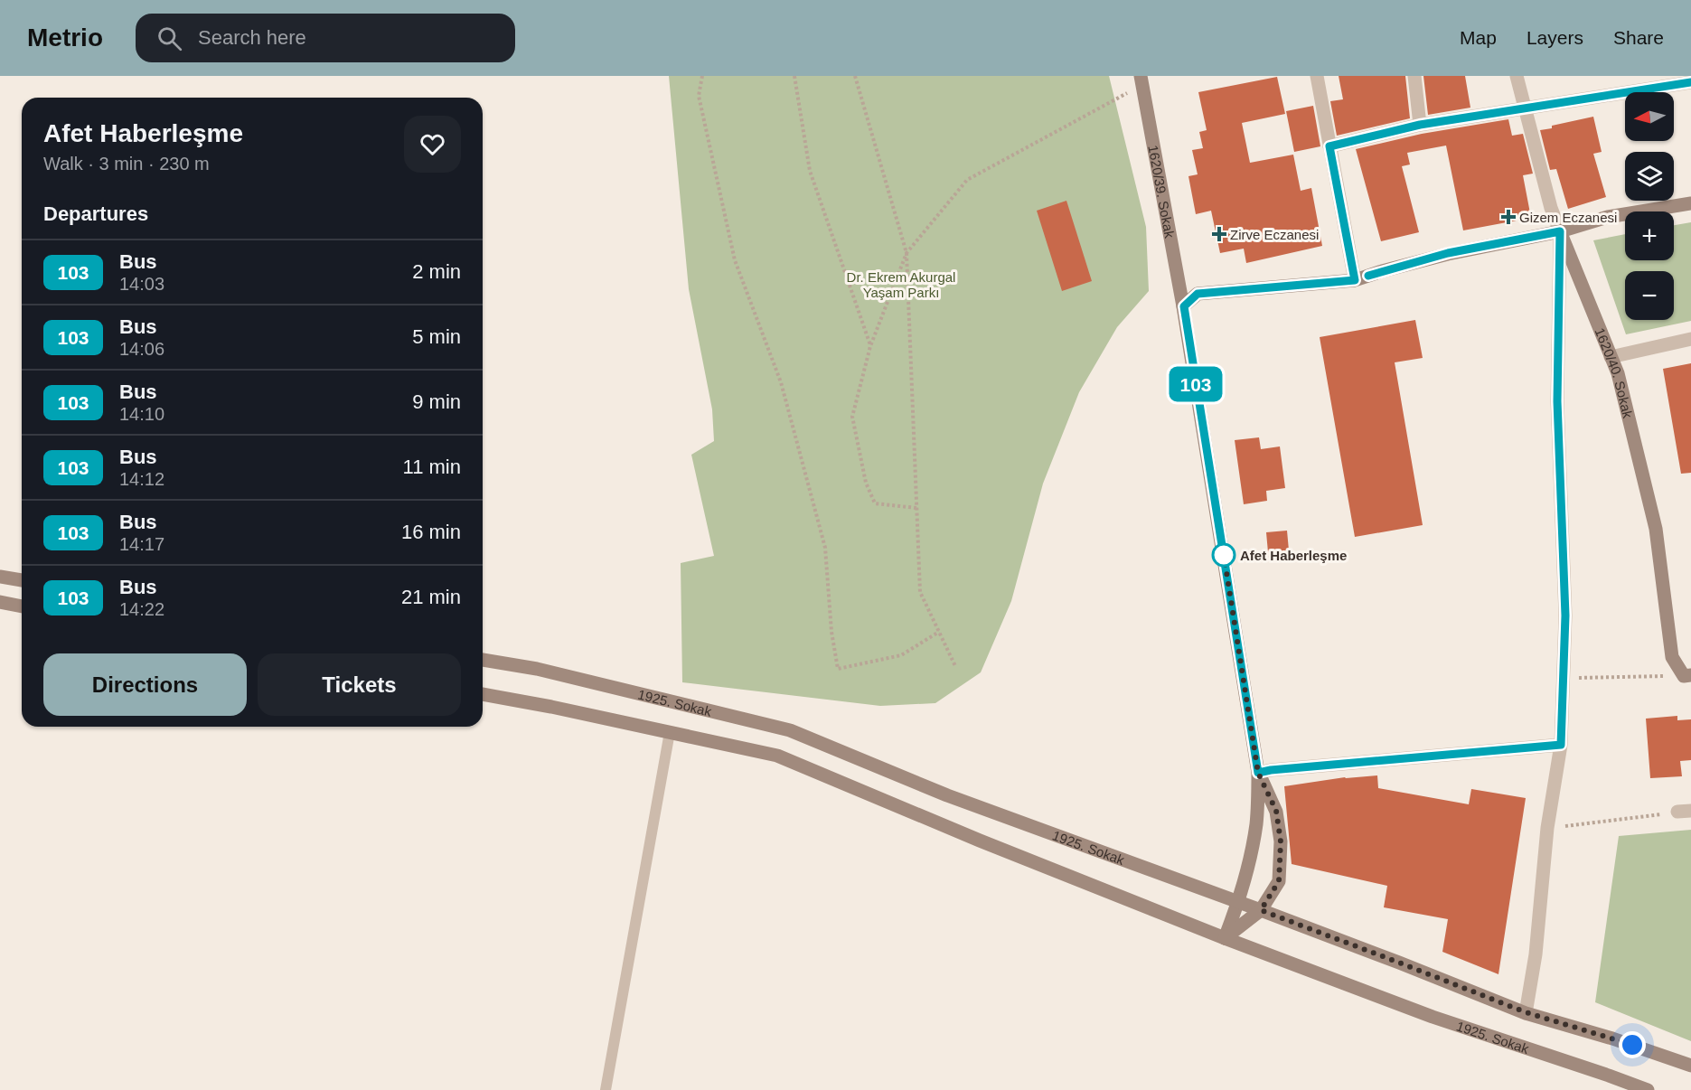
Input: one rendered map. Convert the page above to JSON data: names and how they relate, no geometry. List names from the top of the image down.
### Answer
{
  "streets": {
    "main road": ["1620/39. Sokak", "1620/40. Sokak", "1925. Sokak"]
  },
  "parks": ["Dr. Ekrem Akurgal Yaşam Parkı"],
  "places": {
    "health": ["Gizem Eczanesi", "Zirve Eczanesi"],
    "other": ["Afet Haberleşme"]
  },
  "lines": ["bus line 103"],
  "north": "left",
  "page": {
    "header": "Metrio",
    "search": "Search here",
    "nav": ["Map", "Layers", "Share"],
    "on_map": "103",
    "map_buttons": ["+", "−"],
    "heading": [
      ["Afet Haberleşme", "Walk · 3 min · 230 m"],
      "Departures"
    ],
    "list": [
      {
        "mark": "103",
        "name": "Bus",
        "note": "14:03",
        "value": "2 min"
      },
      {
        "mark": "103",
        "name": "Bus",
        "note": "14:06",
        "value": "5 min"
      },
      {
        "mark": "103",
        "name": "Bus",
        "note": "14:10",
        "value": "9 min"
      },
      {
        "mark": "103",
        "name": "Bus",
        "note": "14:12",
        "value": "11 min"
      },
      {
        "mark": "103",
        "name": "Bus",
        "note": "14:17",
        "value": "16 min"
      },
      {
        "mark": "103",
        "name": "Bus",
        "note": "14:22",
        "value": "21 min"
      }
    ],
    "buttons": ["Directions", "Tickets"]
  }
}
